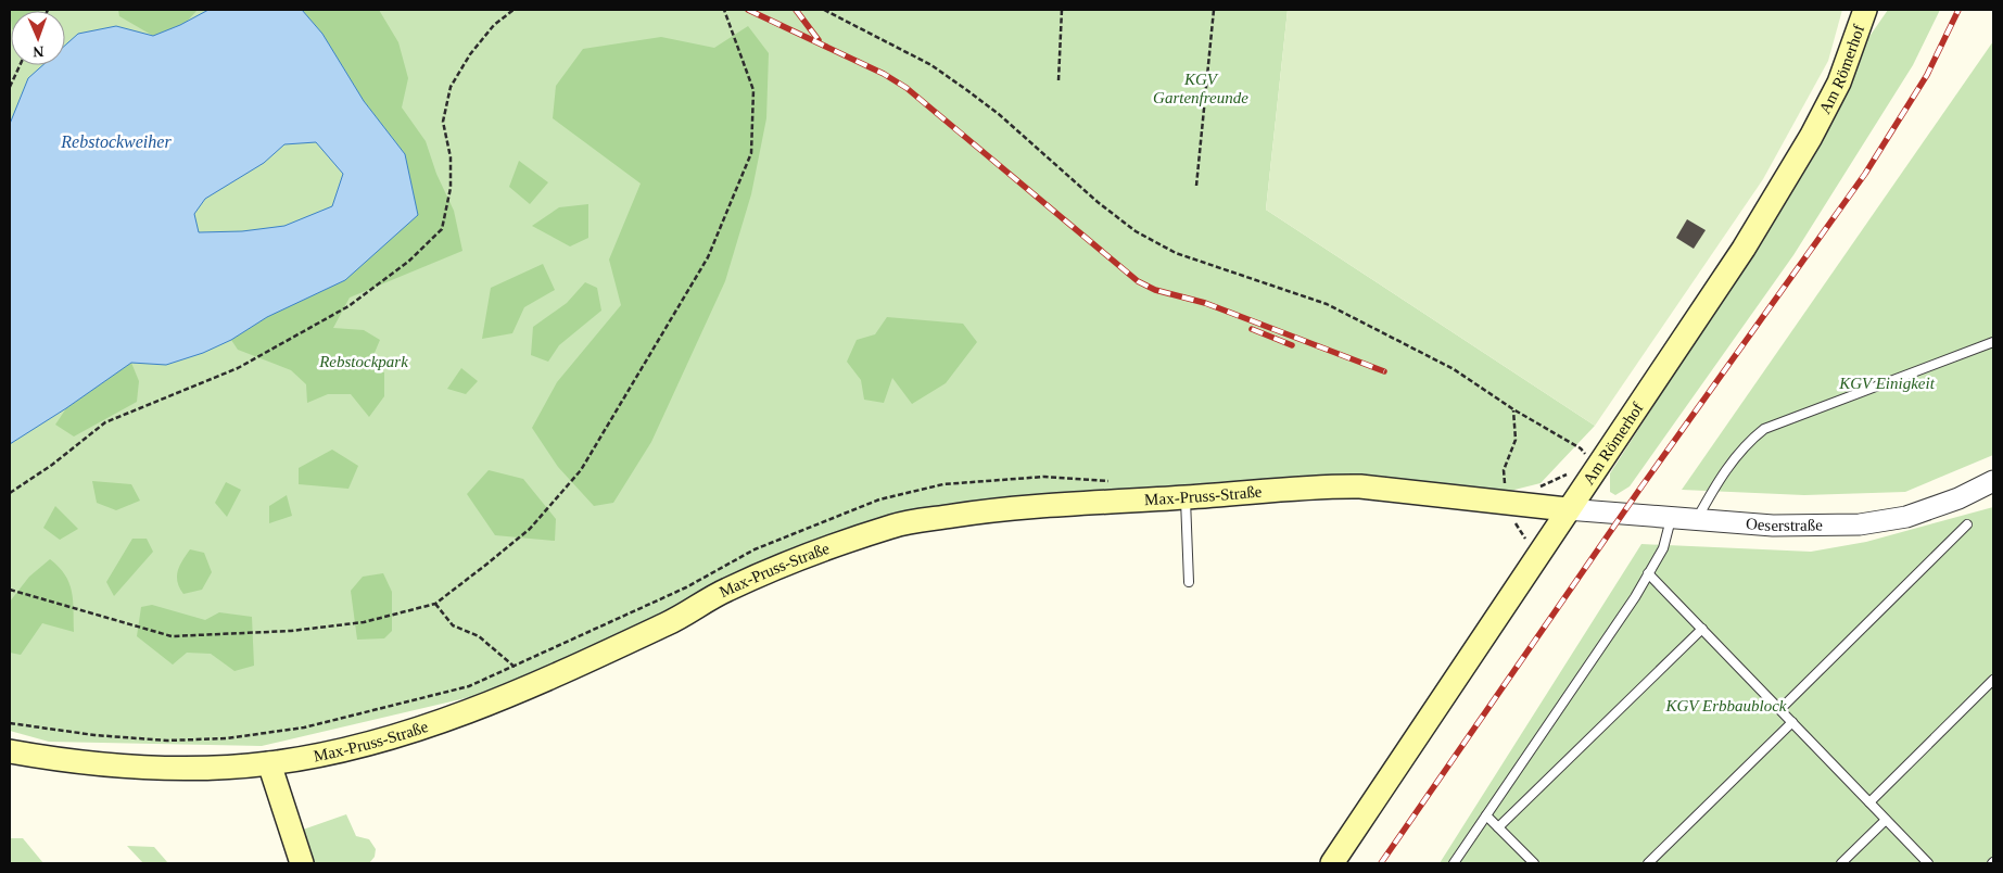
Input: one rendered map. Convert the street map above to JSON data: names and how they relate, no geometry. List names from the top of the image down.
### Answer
{
  "streets": {
    "main road": ["Am Römerhof", "Max-Pruss-Straße"],
    "street": ["Oeserstraße"]
  },
  "crossings": [
    ["Am Römerhof", "Max-Pruss-Straße"],
    ["Am Römerhof", "Oeserstraße"],
    ["Max-Pruss-Straße", "Oeserstraße"]
  ],
  "water": ["Rebstockweiher"],
  "parks": [
    "KGV Gartenfreunde",
    "Rebstockpark",
    "KGV Einigkeit",
    "KGV Erbbaublock"
  ],
  "north": "bottom"
}
